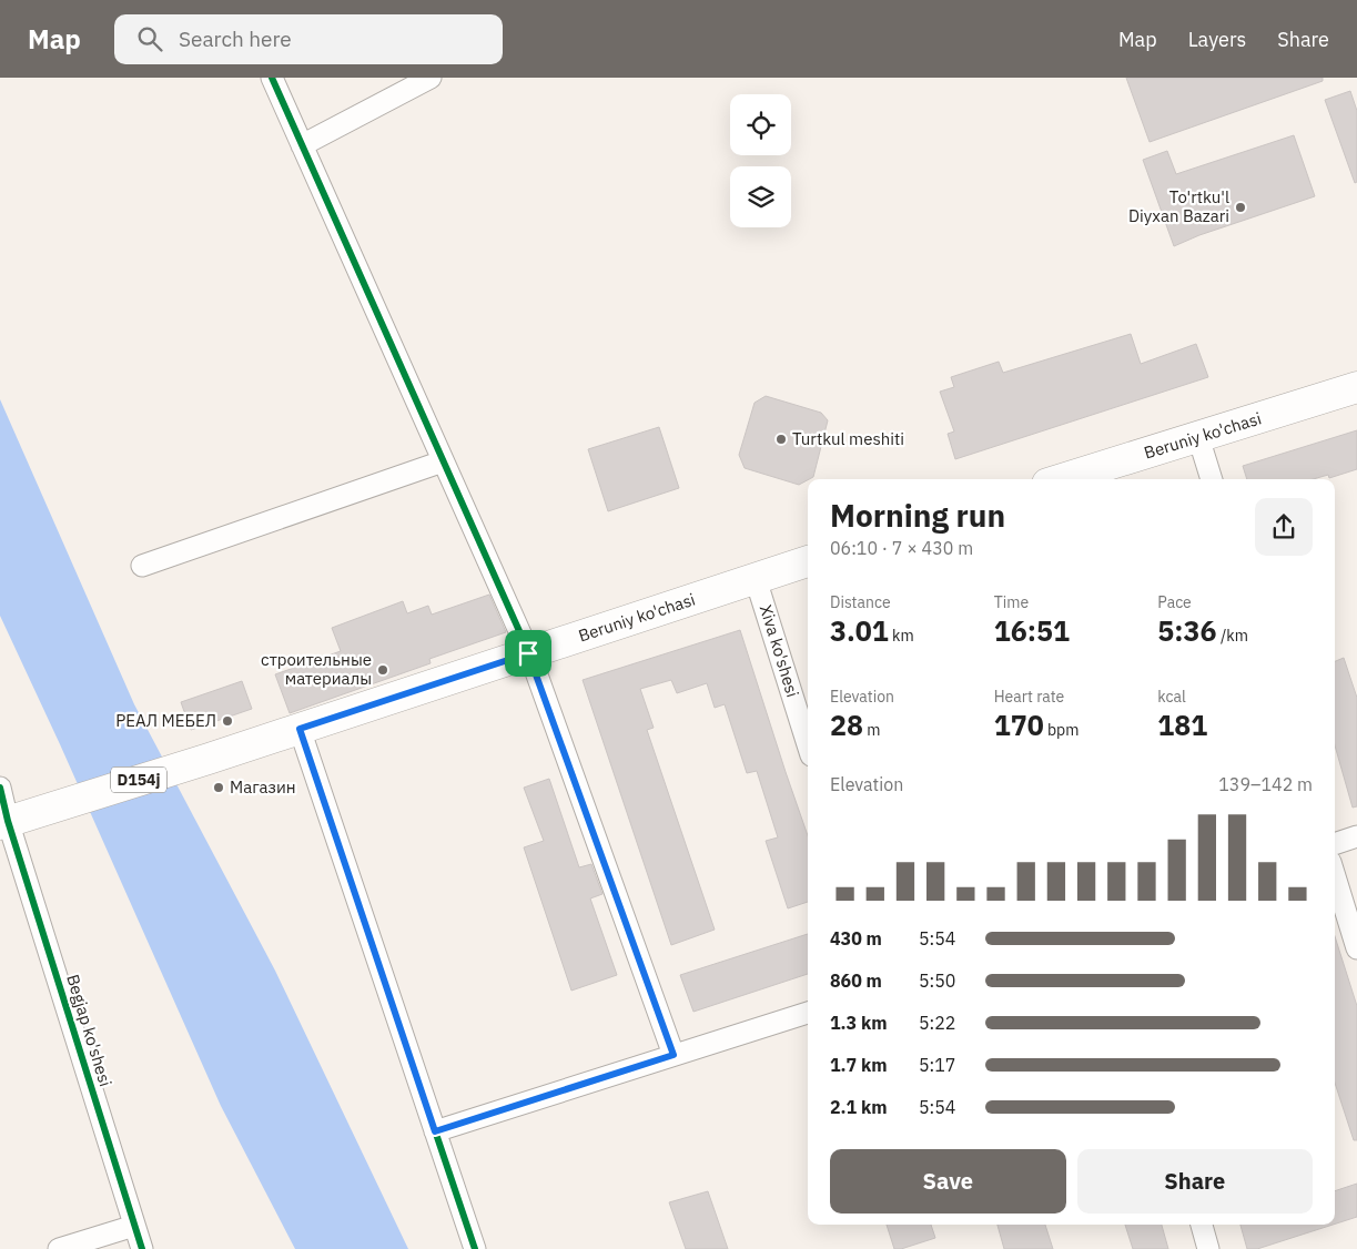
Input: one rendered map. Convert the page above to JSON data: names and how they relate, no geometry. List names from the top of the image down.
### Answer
{
  "streets": {
    "main road": ["Beruniy ko'chasi", "D154j"],
    "street": ["Xiva ko'shesi", "Begjap ko'shesi"]
  },
  "crossings": [
    ["Beruniy ko'chasi", "Xiva ko'shesi"],
    ["Beruniy ko'chasi", "Begjap ko'shesi"]
  ],
  "places": [
    "To'rtku'l Diyxan Bazari",
    "Turtkul meshiti",
    "строительные материалы",
    "РЕАЛ МЕБЕЛ",
    "Магазин"
  ],
  "page": {
    "header": "Map",
    "search": "Search here",
    "nav": ["Map", "Layers", "Share"],
    "heading": ["Morning run", "06:10 · 7 × 430 m"],
    "stats": [
      ["Distance", "3.01 km"],
      ["Time", "16:51"],
      ["Pace", "5:36 /km"],
      ["Elevation", "28 m"],
      ["Heart rate", "170 bpm"],
      ["kcal", "181"]
    ],
    "chart": ["Elevation", "139–142 m"],
    "list": [
      {
        "name": "430 m",
        "note": "5:54"
      },
      {
        "name": "860 m",
        "note": "5:50"
      },
      {
        "name": "1.3 km",
        "note": "5:22"
      },
      {
        "name": "1.7 km",
        "note": "5:17"
      },
      {
        "name": "2.1 km",
        "note": "5:54"
      }
    ],
    "buttons": ["Save", "Share"]
  }
}
